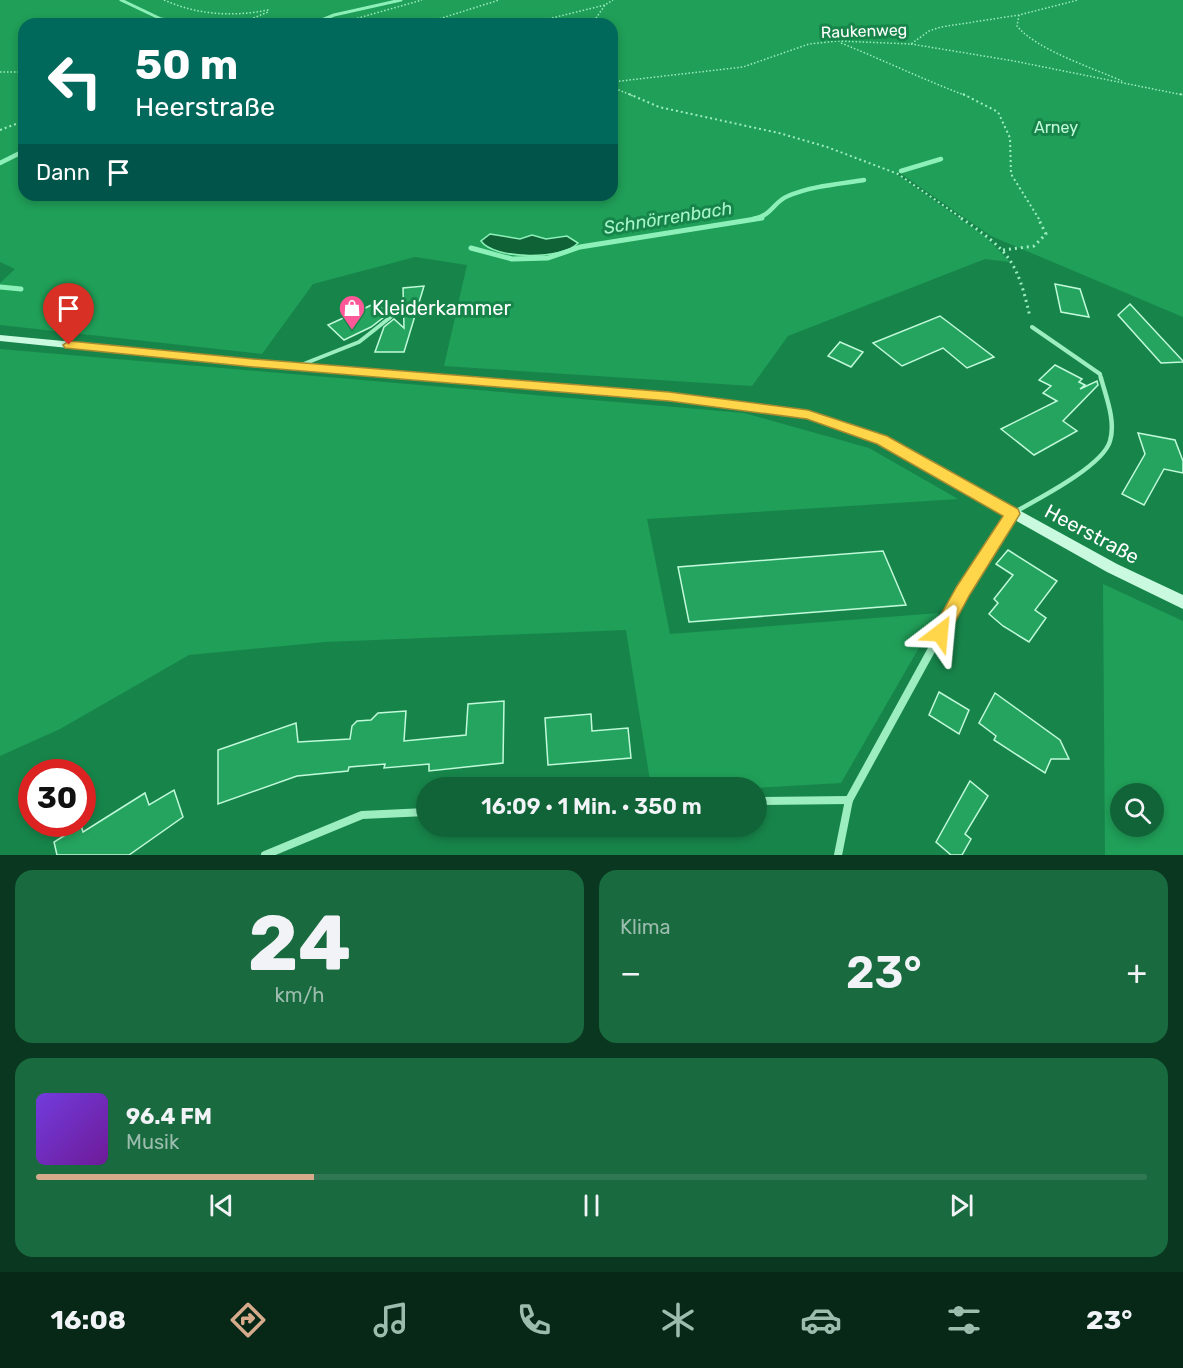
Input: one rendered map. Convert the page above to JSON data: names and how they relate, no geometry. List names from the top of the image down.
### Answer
{
  "streets": {
    "main road": ["Heerstraße"],
    "path": ["Raukenweg"]
  },
  "water": ["Schnörrenbach"],
  "parks": ["Arney"],
  "places": {
    "shop": ["Kleiderkammer"]
  },
  "page": {
    "turn": ["50 m", "Heerstraße"],
    "then": "Dann",
    "limit": "30",
    "trip": "16:09 · 1 Min. · 350 m",
    "tile": [
      ["24", "km/h"],
      "Klima"
    ],
    "heat": ["−", "23°", "+"],
    "song": ["96.4 FM", "Musik"],
    "tabs": ["16:08", "23°"]
  }
}
